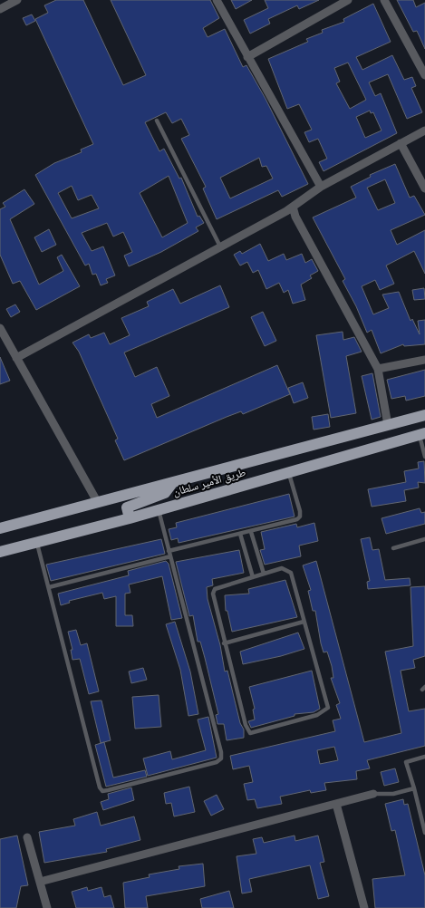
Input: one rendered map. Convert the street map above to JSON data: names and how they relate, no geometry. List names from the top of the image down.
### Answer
{
  "streets": {
    "main road": ["طريق الأمير سلطان"]
  }
}
